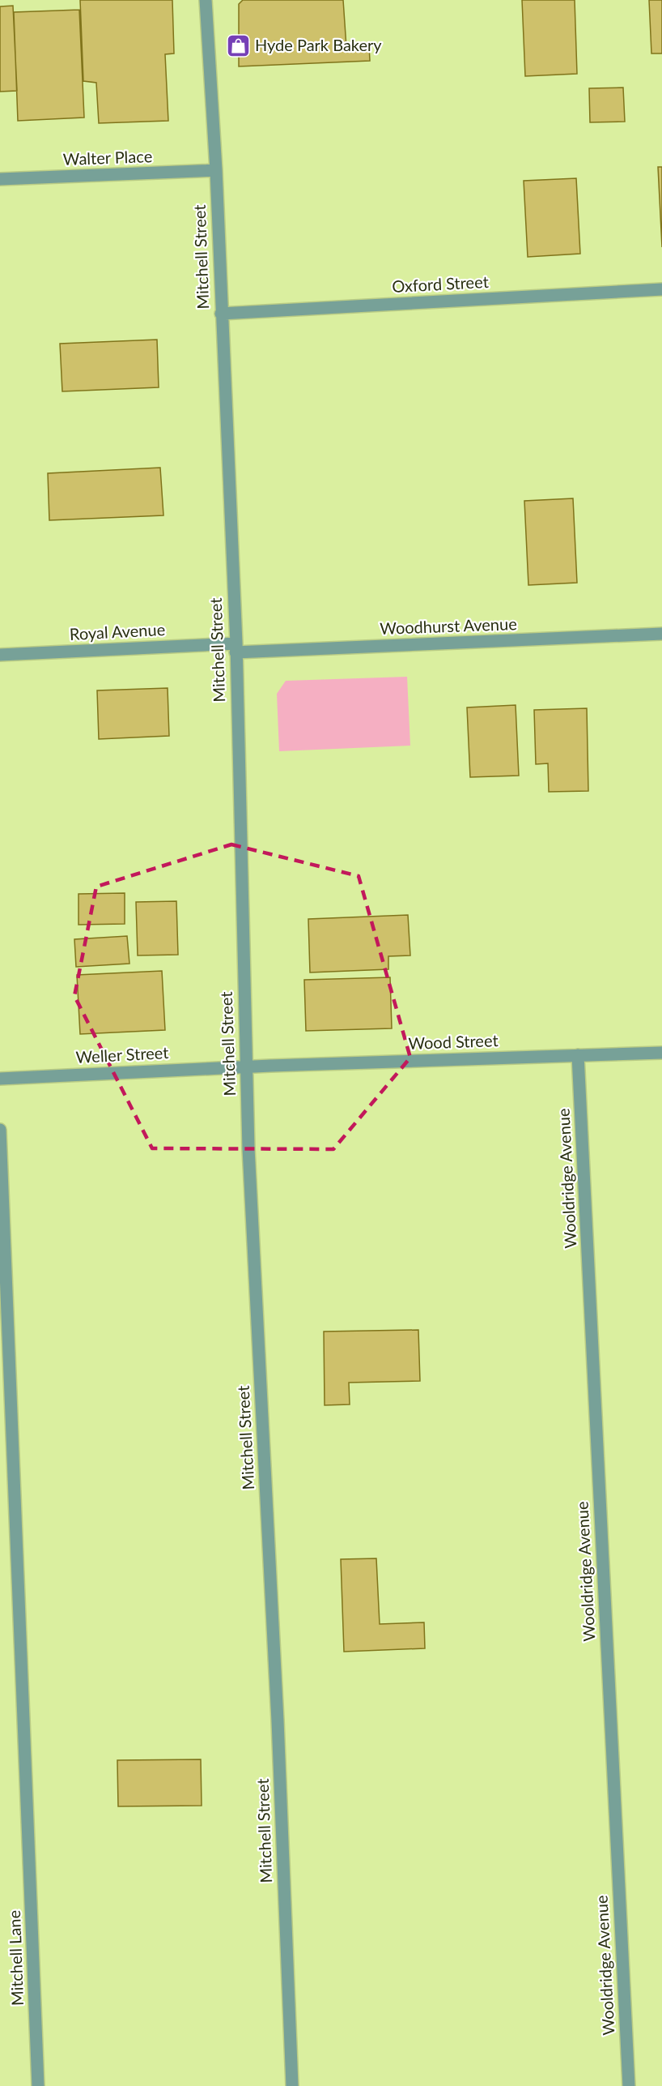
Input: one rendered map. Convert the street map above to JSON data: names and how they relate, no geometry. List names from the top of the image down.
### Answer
{
  "streets": {
    "street": [
      "Walter Place",
      "Mitchell Street",
      "Oxford Street",
      "Woodhurst Avenue",
      "Royal Avenue",
      "Wood Street",
      "Weller Street",
      "Wooldridge Avenue",
      "Mitchell Lane"
    ]
  },
  "crossings": [
    ["Walter Place", "Mitchell Street"],
    ["Mitchell Street", "Oxford Street"],
    ["Mitchell Street", "Woodhurst Avenue"],
    ["Mitchell Street", "Royal Avenue"],
    ["Mitchell Street", "Wood Street"],
    ["Mitchell Street", "Weller Street"],
    ["Woodhurst Avenue", "Royal Avenue"],
    ["Wood Street", "Weller Street"],
    ["Wood Street", "Wooldridge Avenue"]
  ],
  "places": {
    "shop": ["Hyde Park Bakery"]
  }
}
